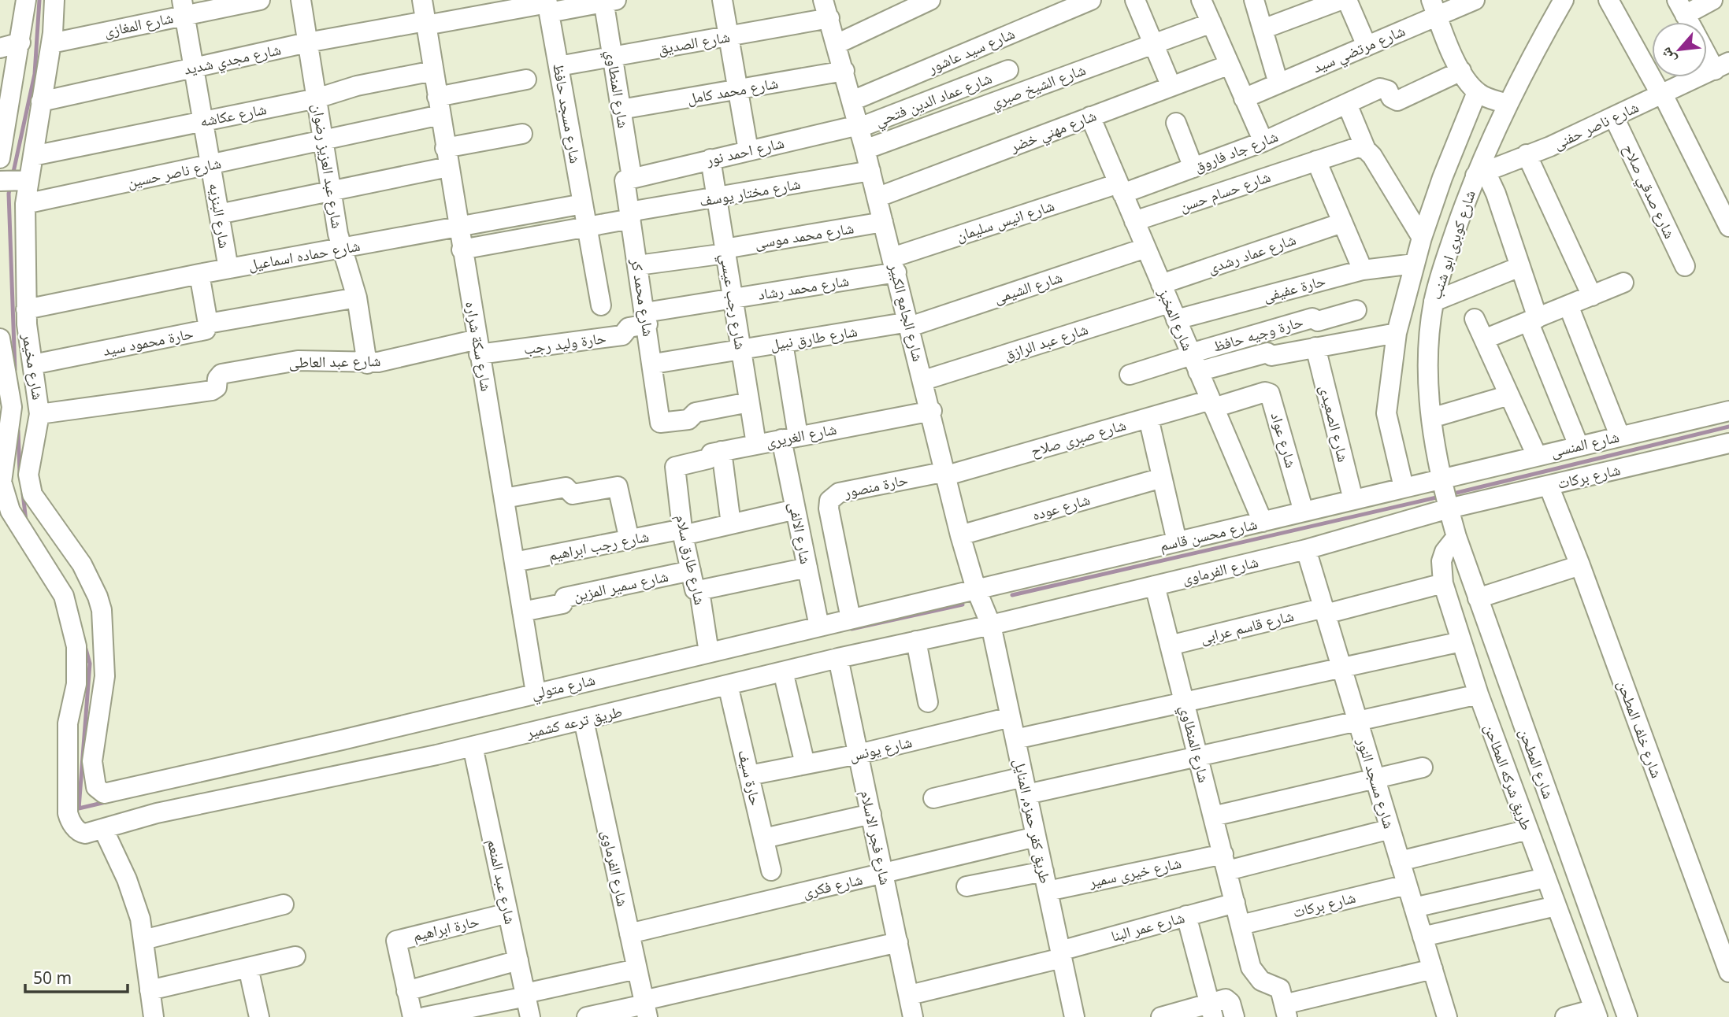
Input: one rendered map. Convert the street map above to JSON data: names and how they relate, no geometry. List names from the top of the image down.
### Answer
{
  "streets": {
    "street": [
      "شارع المغازى",
      "شارع الصديق",
      "شارع مرتضي سيد",
      "شارع سيد عاشور",
      "شارع مجدي شديد",
      "شارع الشيخ صبري",
      "شارع المنطاوي",
      "شارع محمد كامل",
      "شارع عماد الدين فتحي",
      "شارع مسجد حافظ",
      "شارع عكاشه",
      "شارع ناصر حفنى",
      "شارع مهني خضر",
      "شارع احمد نور",
      "شارع جاد فاروق",
      "شارع عبد العزيز رضوان",
      "شارع ناصر حسين",
      "شارع حسام حسن",
      "شارع صدقي صلاح",
      "شارع مختار يوسف",
      "شارع البنزيه",
      "شارع انيس سليمان",
      "شارع محمد موسى",
      "شارع كوبرى ابو شنب",
      "شارع عماد رشدى",
      "شارع حماده اسماعيل",
      "شارع محمد رشاد",
      "شارع الشيمى",
      "حارة عفيفى",
      "شارع محمد كر",
      "شارع رجب عيسي",
      "شارع الجامع الكبير",
      "شارع المخبز",
      "حارة وجيه حافظ",
      "شارع طارق نبيل",
      "حارة محمود سيد",
      "شارع عبد الرازق",
      "حارة وليد رجب",
      "شارع سكة شراره",
      "شارع عبد العاطى",
      "شارع مخيمر",
      "شارع الصعيدى",
      "شارع الغريرى",
      "شارع صبرى صلاح",
      "شارع عواد",
      "شارع المنسى",
      "شارع بركات",
      "حارة منصور",
      "شارع عوده",
      "شارع الالفى",
      "شارع محسن قاسم",
      "شارع رجب ابراهيم",
      "شارع طارق سلام",
      "شارع الفرماوى",
      "شارع سمير المزين",
      "شارع قاسم عرابى",
      "شارع متولي",
      "طريق ترعه كشمير",
      "شارع خلف المطحن",
      "شارع يونس",
      "شارع المطحن",
      "طريق شركه المطاحن",
      "حارة سيف",
      "شارع مسجد النور",
      "طريق كفر حمزه, المنايل",
      "شارع فجر الاسلام",
      "شارع خيرى سمير",
      "شارع عبد المنعم",
      "شارع فكرى",
      "شارع عمر البنا",
      "حارة ابراهيم"
    ]
  },
  "crossings": [
    ["شارع المغازى", "شارع البنزيه"],
    ["شارع المغازى", "شارع مخيمر"],
    ["شارع الصديق", "شارع المنطاوي"],
    ["شارع الصديق", "شارع مسجد حافظ"],
    ["شارع الصديق", "شارع الجامع الكبير"],
    ["شارع سيد عاشور", "شارع الجامع الكبير"],
    ["شارع مجدي شديد", "شارع المنطاوي"],
    ["شارع مجدي شديد", "شارع مسجد حافظ"],
    ["شارع مجدي شديد", "شارع عبد العزيز رضوان"],
    ["شارع مجدي شديد", "شارع البنزيه"],
    ["شارع مجدي شديد", "شارع سكة شراره"],
    ["شارع مجدي شديد", "شارع مخيمر"],
    ["شارع الشيخ صبري", "شارع الجامع الكبير"],
    ["شارع المنطاوي", "شارع محمد كامل"],
    ["شارع المنطاوي", "شارع احمد نور"],
    ["شارع المنطاوي", "شارع محمد كر"],
    ["شارع المنطاوي", "شارع بركات"],
    ["شارع المنطاوي", "شارع الفرماوى"],
    ["شارع المنطاوي", "شارع قاسم عرابى"],
    ["شارع المنطاوي", "شارع خيرى سمير"],
    ["شارع المنطاوي", "شارع عمر البنا"],
    ["شارع محمد كامل", "شارع الجامع الكبير"],
    ["شارع عماد الدين فتحي", "شارع احمد نور"],
    ["شارع عماد الدين فتحي", "شارع الجامع الكبير"],
    ["شارع مسجد حافظ", "شارع مختار يوسف"],
    ["شارع مسجد حافظ", "شارع حماده اسماعيل"],
    ["شارع عكاشه", "شارع عبد العزيز رضوان"],
    ["شارع عكاشه", "شارع البنزيه"],
    ["شارع عكاشه", "شارع سكة شراره"],
    ["شارع عكاشه", "شارع مخيمر"],
    ["شارع ناصر حفنى", "شارع صدقي صلاح"],
    ["شارع ناصر حفنى", "شارع كوبرى ابو شنب"],
    ["شارع مهني خضر", "شارع الجامع الكبير"],
    ["شارع مهني خضر", "شارع المخبز"],
    ["شارع احمد نور", "شارع محمد كر"],
    ["شارع احمد نور", "شارع رجب عيسي"],
    ["شارع احمد نور", "شارع الجامع الكبير"],
    ["شارع جاد فاروق", "شارع انيس سليمان"],
    ["شارع جاد فاروق", "شارع المخبز"],
    ["شارع عبد العزيز رضوان", "شارع ناصر حسين"],
    ["شارع عبد العزيز رضوان", "شارع حماده اسماعيل"],
    ["شارع عبد العزيز رضوان", "شارع عبد العاطى"],
    ["شارع ناصر حسين", "شارع البنزيه"],
    ["شارع ناصر حسين", "شارع سكة شراره"],
    ["شارع ناصر حسين", "شارع مخيمر"],
    ["شارع حسام حسن", "شارع المخبز"],
    ["شارع مختار يوسف", "شارع محمد كر"],
    ["شارع مختار يوسف", "شارع رجب عيسي"],
    ["شارع مختار يوسف", "شارع الجامع الكبير"],
    ["شارع مختار يوسف", "شارع سكة شراره"],
    ["شارع البنزيه", "شارع حماده اسماعيل"],
    ["شارع انيس سليمان", "شارع محمد رشاد"],
    ["شارع انيس سليمان", "شارع الجامع الكبير"],
    ["شارع انيس سليمان", "شارع المخبز"],
    ["شارع محمد موسى", "شارع محمد كر"],
    ["شارع محمد موسى", "شارع رجب عيسي"],
    ["شارع محمد موسى", "شارع الجامع الكبير"],
    ["شارع كوبرى ابو شنب", "حارة عفيفى"],
    ["شارع كوبرى ابو شنب", "شارع المنسى"],
    ["شارع كوبرى ابو شنب", "شارع بركات"],
    ["شارع كوبرى ابو شنب", "شارع محسن قاسم"],
    ["شارع كوبرى ابو شنب", "شارع الفرماوى"],
    ["شارع كوبرى ابو شنب", "شارع المطحن"],
    ["شارع عماد رشدى", "شارع المخبز"],
    ["شارع حماده اسماعيل", "حارة محمود سيد"],
    ["شارع حماده اسماعيل", "شارع سكة شراره"],
    ["شارع حماده اسماعيل", "شارع مخيمر"],
    ["شارع محمد رشاد", "شارع محمد كر"],
    ["شارع محمد رشاد", "شارع رجب عيسي"],
    ["شارع محمد رشاد", "شارع الجامع الكبير"],
    ["شارع محمد رشاد", "حارة وليد رجب"],
    ["شارع الشيمى", "شارع الجامع الكبير"],
    ["شارع الشيمى", "شارع المخبز"],
    ["شارع الشيمى", "شارع طارق نبيل"],
    ["حارة عفيفى", "شارع المخبز"],
    ["حارة عفيفى", "شارع عبد الرازق"],
    ["شارع محمد كر", "شارع رجب عيسي"],
    ["شارع محمد كر", "شارع طارق نبيل"],
    ["شارع محمد كر", "حارة وليد رجب"],
    ["شارع رجب عيسي", "شارع طارق نبيل"],
    ["شارع رجب عيسي", "شارع الغريرى"],
    ["شارع الجامع الكبير", "شارع طارق نبيل"],
    ["شارع الجامع الكبير", "شارع عبد الرازق"],
    ["شارع الجامع الكبير", "شارع الغريرى"],
    ["شارع الجامع الكبير", "شارع صبرى صلاح"],
    ["شارع الجامع الكبير", "حارة منصور"],
    ["شارع الجامع الكبير", "شارع عوده"],
    ["شارع الجامع الكبير", "شارع محسن قاسم"],
    ["شارع الجامع الكبير", "شارع الفرماوى"],
    ["شارع الجامع الكبير", "شارع متولي"],
    ["شارع الجامع الكبير", "طريق ترعه كشمير"],
    ["شارع الجامع الكبير", "طريق كفر حمزه, المنايل"],
    ["شارع المخبز", "حارة وجيه حافظ"],
    ["شارع المخبز", "شارع عبد الرازق"],
    ["شارع المخبز", "شارع صبرى صلاح"],
    ["شارع المخبز", "شارع عواد"],
    ["شارع المخبز", "شارع محسن قاسم"],
    ["شارع طارق نبيل", "شارع الالفى"],
    ["حارة محمود سيد", "شارع مخيمر"],
    ["حارة وليد رجب", "شارع سكة شراره"],
    ["حارة وليد رجب", "شارع عبد العاطى"],
    ["شارع سكة شراره", "شارع عبد العاطى"],
    ["شارع سكة شراره", "شارع رجب ابراهيم"],
    ["شارع سكة شراره", "شارع سمير المزين"],
    ["شارع سكة شراره", "شارع متولي"],
    ["شارع عبد العاطى", "شارع مخيمر"],
    ["شارع مخيمر", "شارع متولي"],
    ["شارع مخيمر", "طريق ترعه كشمير"],
    ["شارع الصعيدى", "شارع محسن قاسم"],
    ["شارع الغريرى", "شارع الالفى"],
    ["شارع الغريرى", "شارع طارق سلام"],
    ["شارع صبرى صلاح", "شارع عواد"],
    ["شارع صبرى صلاح", "حارة منصور"],
    ["شارع عواد", "شارع محسن قاسم"],
    ["شارع المنسى", "شارع محسن قاسم"],
    ["شارع بركات", "شارع الفرماوى"],
    ["شارع بركات", "شارع خلف المطحن"],
    ["شارع بركات", "شارع المطحن"],
    ["شارع بركات", "شارع مسجد النور"],
    ["حارة منصور", "شارع متولي"],
    ["شارع الالفى", "شارع رجب ابراهيم"],
    ["شارع الالفى", "شارع متولي"],
    ["شارع محسن قاسم", "شارع متولي"],
    ["شارع رجب ابراهيم", "شارع طارق سلام"],
    ["شارع طارق سلام", "شارع سمير المزين"],
    ["شارع طارق سلام", "شارع متولي"],
    ["شارع الفرماوى", "طريق ترعه كشمير"],
    ["شارع الفرماوى", "شارع المطحن"],
    ["شارع الفرماوى", "شارع مسجد النور"],
    ["شارع الفرماوى", "طريق كفر حمزه, المنايل"],
    ["شارع الفرماوى", "شارع فكرى"],
    ["شارع قاسم عرابى", "طريق شركه المطاحن"],
    ["شارع قاسم عرابى", "شارع مسجد النور"],
    ["طريق ترعه كشمير", "حارة سيف"],
    ["طريق ترعه كشمير", "طريق كفر حمزه, المنايل"],
    ["طريق ترعه كشمير", "شارع فجر الاسلام"],
    ["طريق ترعه كشمير", "شارع عبد المنعم"],
    ["شارع يونس", "حارة سيف"],
    ["شارع يونس", "طريق كفر حمزه, المنايل"],
    ["شارع يونس", "شارع فجر الاسلام"],
    ["شارع المطحن", "طريق شركه المطاحن"],
    ["شارع مسجد النور", "شارع خيرى سمير"],
    ["طريق كفر حمزه, المنايل", "شارع خيرى سمير"],
    ["طريق كفر حمزه, المنايل", "شارع فكرى"],
    ["طريق كفر حمزه, المنايل", "شارع عمر البنا"],
    ["شارع فجر الاسلام", "شارع فكرى"],
    ["شارع فجر الاسلام", "شارع عمر البنا"],
    ["شارع عبد المنعم", "حارة ابراهيم"]
  ],
  "scale_bar": "50 m",
  "north": "bottom left"
}
